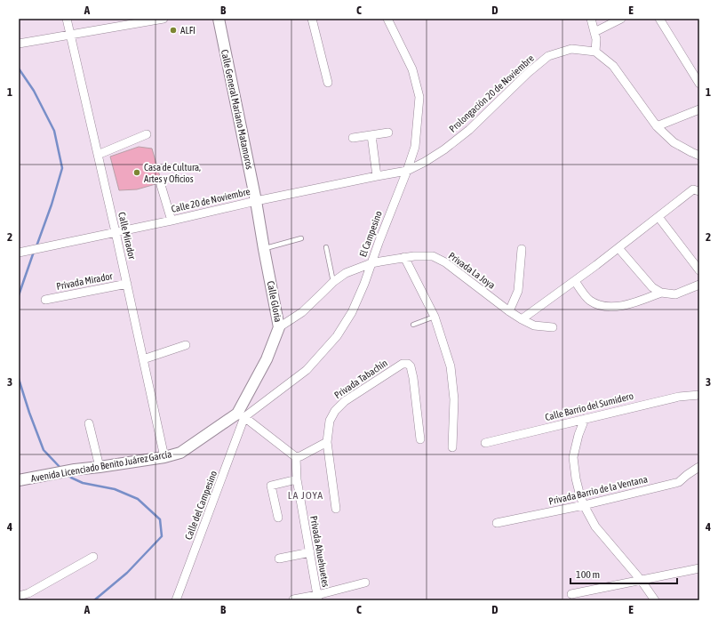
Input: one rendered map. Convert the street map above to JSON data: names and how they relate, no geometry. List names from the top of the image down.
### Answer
{
  "streets": {
    "main road": ["Calle General Mariano Matamoros", "Calle Gloria", "Avenida Licenciado Benito Juárez García"],
    "street": [
      "Prolongación 20 de Noviembre",
      "Calle 20 de Noviembre",
      "El Campesino",
      "Calle Mirador",
      "Privada La Joya",
      "Privada Mirador",
      "Privada Tabachín",
      "Calle Barrio del Sumidero",
      "Privada Barrio de la Ventana",
      "Calle del Campesino",
      "Privada Ahuehuetes"
    ]
  },
  "crossings": [
    ["Prolongación 20 de Noviembre", "Calle 20 de Noviembre"],
    ["Prolongación 20 de Noviembre", "El Campesino"],
    ["Calle General Mariano Matamoros", "Calle 20 de Noviembre"],
    ["Calle General Mariano Matamoros", "Calle Gloria"],
    ["Calle 20 de Noviembre", "El Campesino"],
    ["Calle 20 de Noviembre", "Calle Mirador"],
    ["Calle 20 de Noviembre", "Calle Gloria"],
    ["El Campesino", "Privada La Joya"],
    ["El Campesino", "Calle Gloria"],
    ["El Campesino", "Avenida Licenciado Benito Juárez García"],
    ["El Campesino", "Calle del Campesino"],
    ["Calle Mirador", "Privada Mirador"],
    ["Calle Mirador", "Avenida Licenciado Benito Juárez García"],
    ["Privada La Joya", "Calle Gloria"],
    ["Calle Gloria", "Avenida Licenciado Benito Juárez García"],
    ["Calle Gloria", "Calle del Campesino"],
    ["Avenida Licenciado Benito Juárez García", "Calle del Campesino"]
  ],
  "districts": ["LA JOYA"],
  "places": ["ALFI", "Casa de Cultura, Artes y Oficios"],
  "scale_bar": "100 m",
  "grid": {
    "columns": [
      "A",
      "B",
      "C",
      "D",
      "E"
    ],
    "rows": [
      "1",
      "2",
      "3",
      "4"
    ]
  }
}
